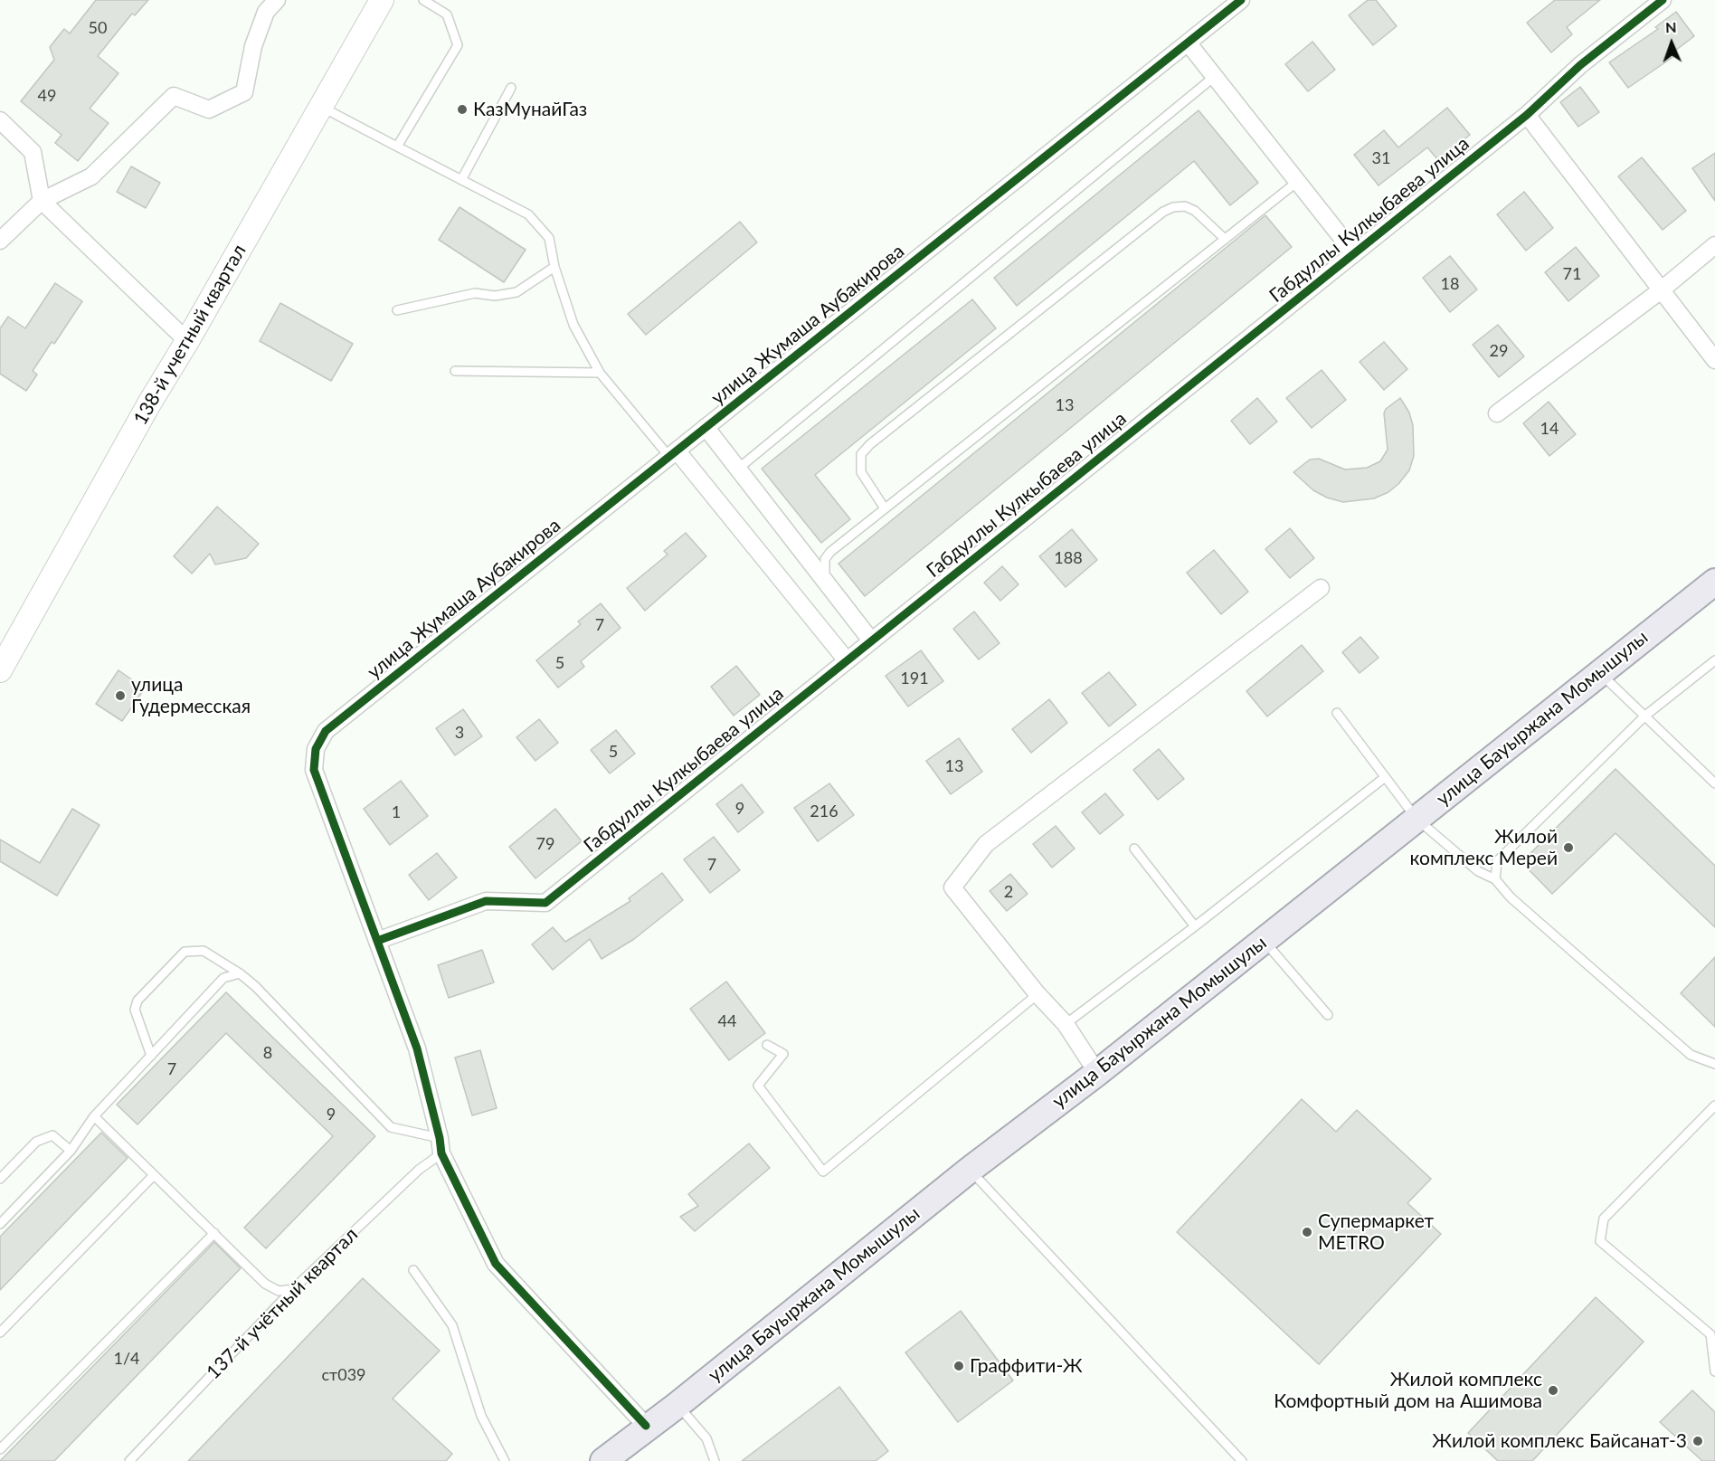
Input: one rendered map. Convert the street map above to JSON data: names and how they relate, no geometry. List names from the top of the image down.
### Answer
{
  "streets": {
    "main road": ["138-й учетный квартал", "улица Бауыржана Момышулы"],
    "street": ["Габдуллы Кулкыбаева улица", "улица Жумаша Аубакирова"],
    "lane": ["137-й учётный квартал"]
  },
  "crossings": [
    ["Габдуллы Кулкыбаева улица", "улица Жумаша Аубакирова"],
    ["улица Жумаша Аубакирова", "улица Бауыржана Момышулы"],
    ["улица Жумаша Аубакирова", "137-й учётный квартал"]
  ],
  "places": [
    "КазМунайГаз",
    "улица Гудермесская",
    "Жилой комплекс Мерей",
    "Супермаркет METRO",
    "Граффити-Ж",
    "Жилой комплекс Комфортный дом на Ашимова",
    "Жилой комплекс Байсанат-3"
  ],
  "house_numbers": [
    "50",
    "49",
    "31",
    "71",
    "18",
    "29",
    "13",
    "14",
    "188",
    "7",
    "5",
    "191",
    "3",
    "5",
    "13",
    "9",
    "216",
    "1",
    "79",
    "7",
    "2",
    "44",
    "8",
    "7",
    "9",
    "1/4",
    "ст039"
  ],
  "north": "top"
}
